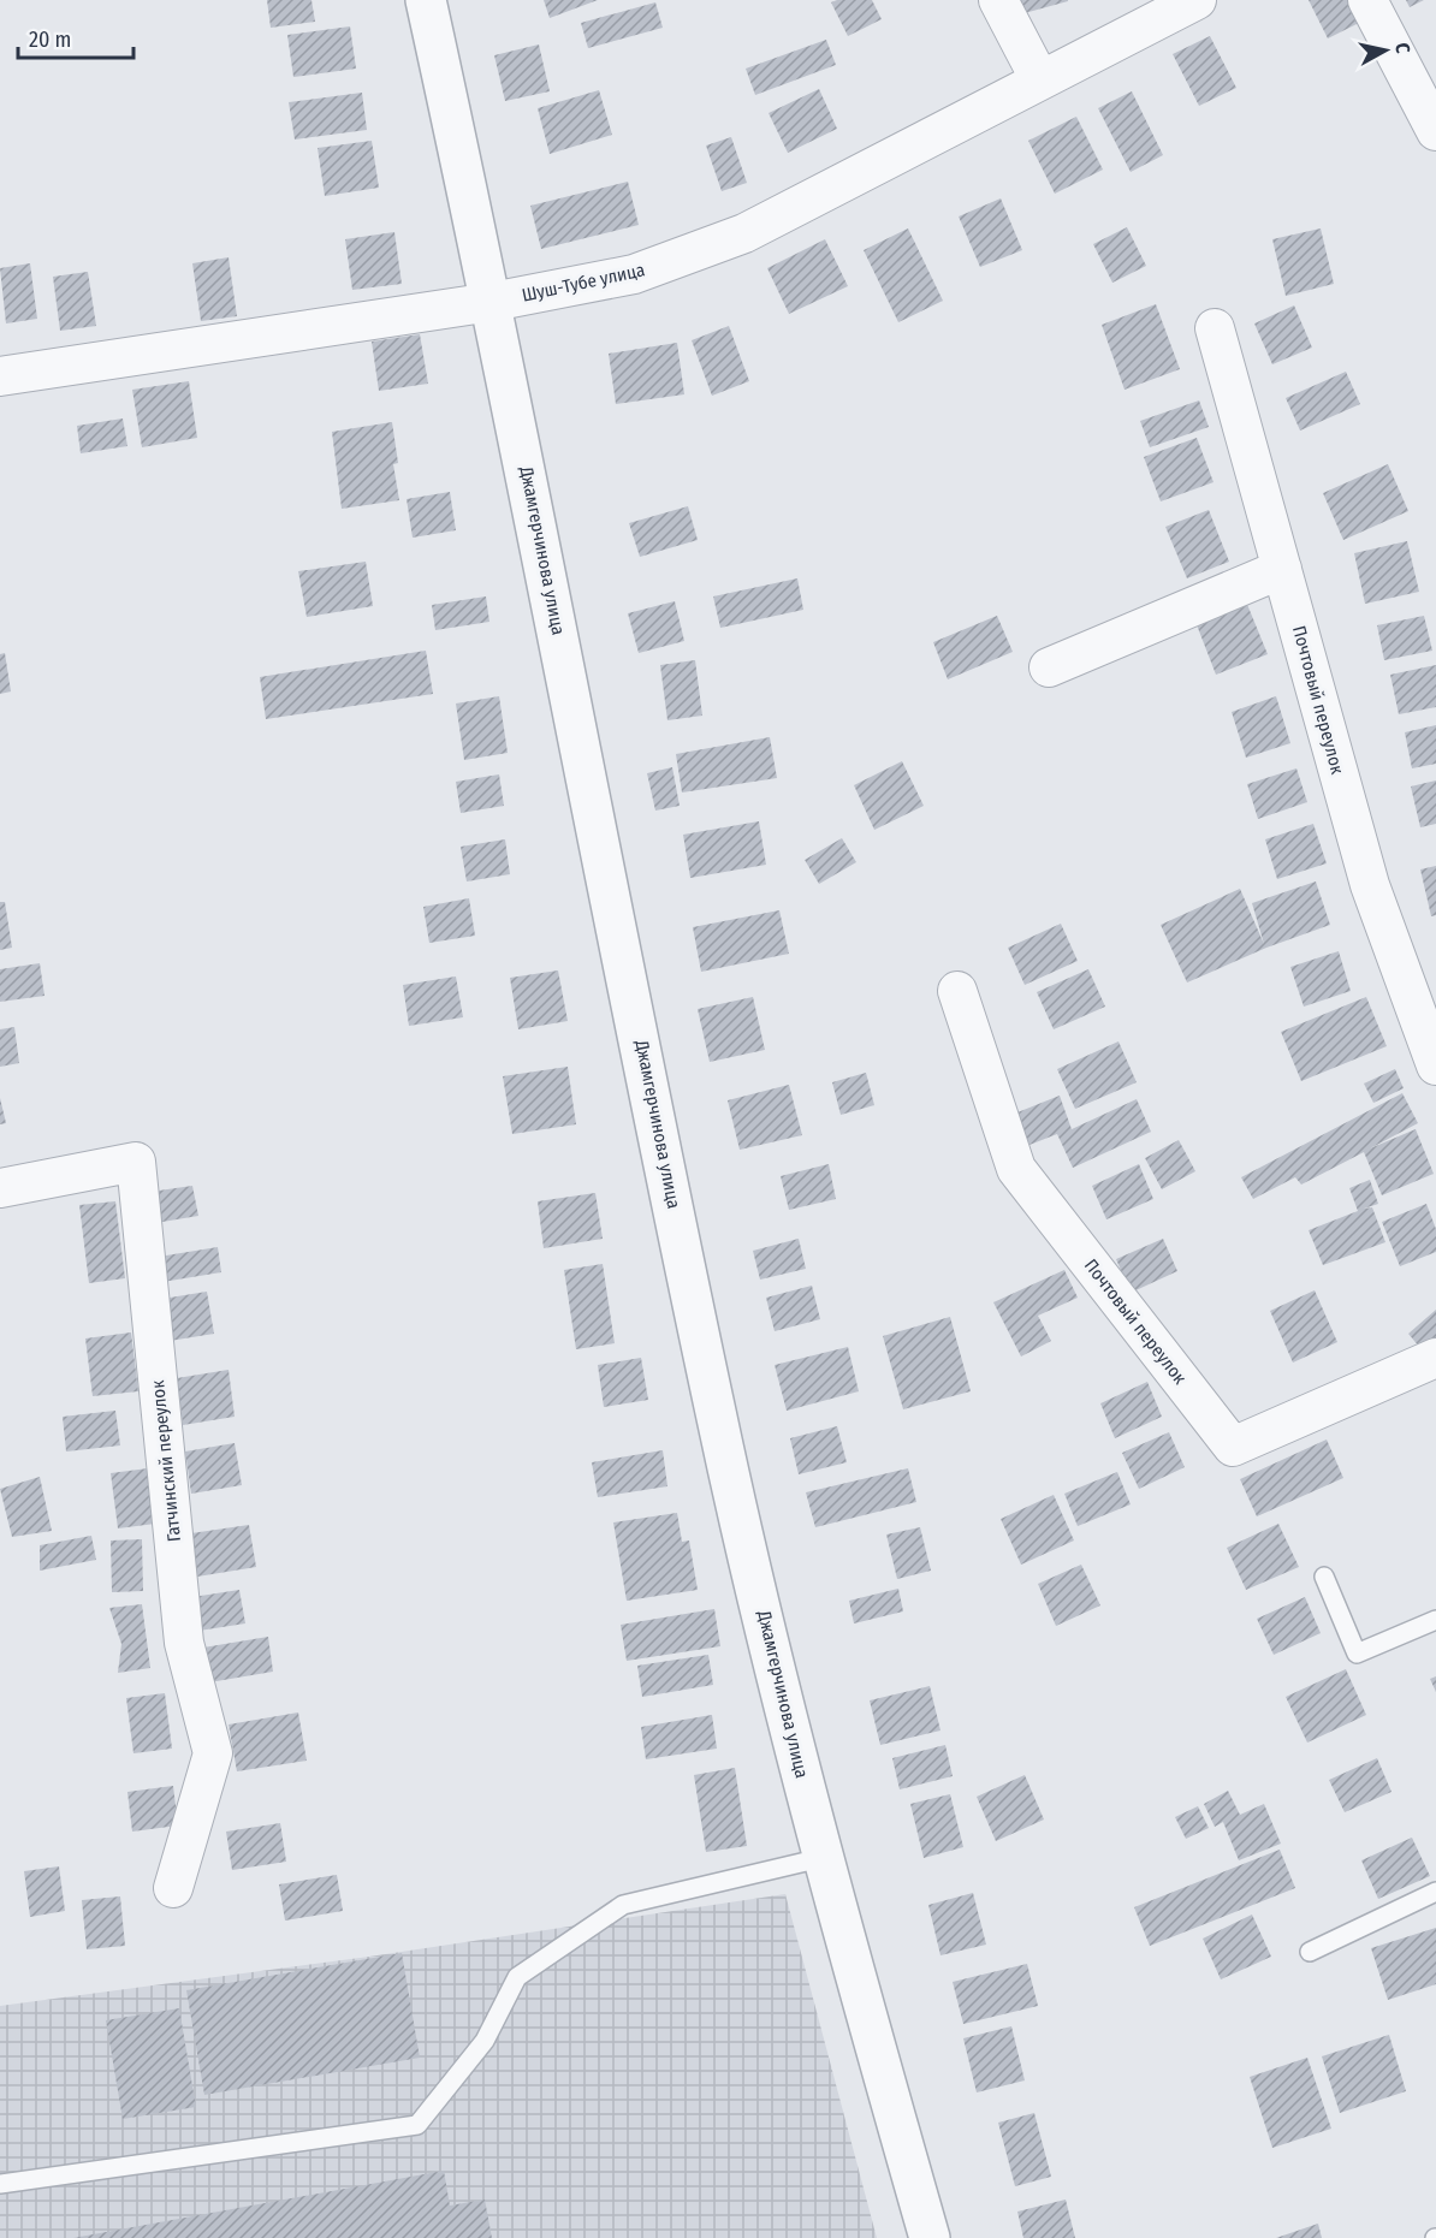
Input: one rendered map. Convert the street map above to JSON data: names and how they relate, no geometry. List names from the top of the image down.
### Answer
{
  "streets": {
    "street": [
      "Шуш-Тубе улица",
      "Джамгерчинова улица",
      "Почтовый переулок",
      "Гатчинский переулок"
    ]
  },
  "crossings": [
    ["Шуш-Тубе улица", "Джамгерчинова улица"]
  ],
  "scale_bar": "20 m",
  "north": "right"
}
